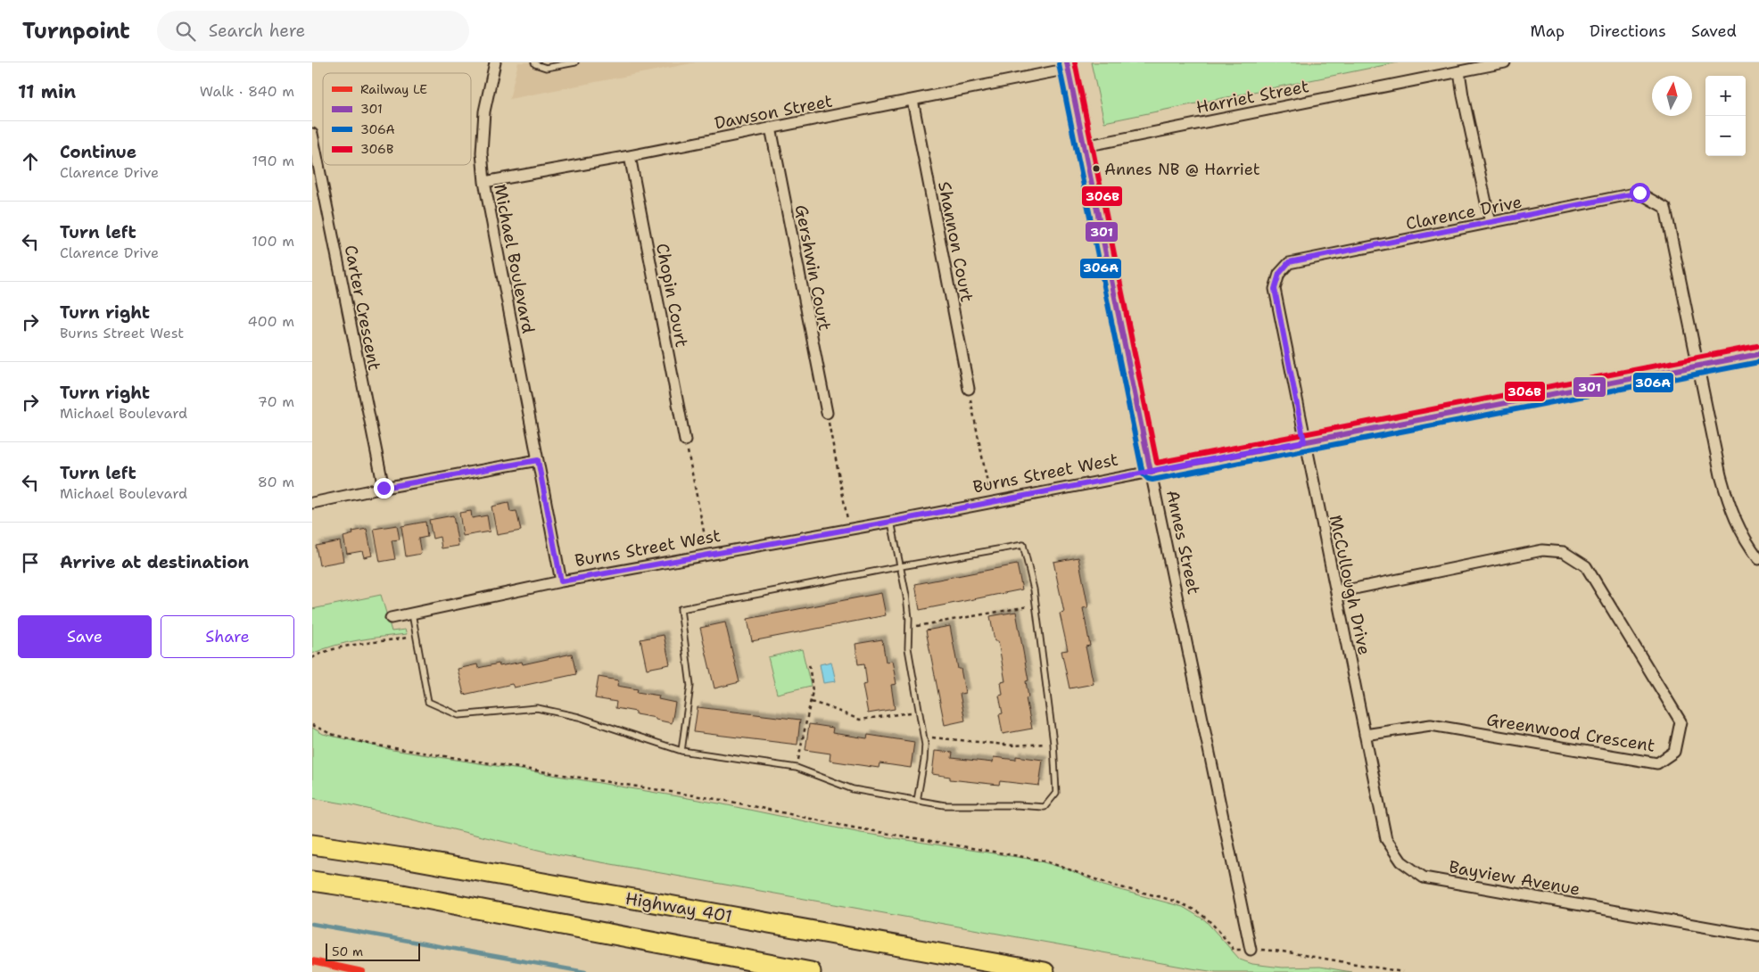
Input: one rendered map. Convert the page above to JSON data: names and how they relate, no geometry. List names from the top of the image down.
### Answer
{
  "streets": {
    "highway": ["Highway 401"],
    "street": [
      "Harriet Street",
      "Dawson Street",
      "Clarence Drive",
      "Shannon Court",
      "Michael Boulevard",
      "Gershwin Court",
      "Chopin Court",
      "Carter Crescent",
      "Burns Street West",
      "Annes Street",
      "McCullough Drive",
      "Greenwood Crescent",
      "Bayview Avenue"
    ]
  },
  "crossings": [
    ["Harriet Street", "Annes Street"],
    ["Dawson Street", "Shannon Court"],
    ["Dawson Street", "Michael Boulevard"],
    ["Dawson Street", "Gershwin Court"],
    ["Dawson Street", "Chopin Court"],
    ["Dawson Street", "Annes Street"],
    ["Clarence Drive", "Burns Street West"],
    ["Clarence Drive", "McCullough Drive"],
    ["Michael Boulevard", "Burns Street West"],
    ["Burns Street West", "Annes Street"],
    ["Burns Street West", "McCullough Drive"],
    ["McCullough Drive", "Greenwood Crescent"],
    ["McCullough Drive", "Bayview Avenue"],
    ["Greenwood Crescent", "Bayview Avenue"]
  ],
  "places": ["Annes NB @ Harriet"],
  "lines": [
    "transit line 301",
    "transit line 306B",
    "transit line 306A",
    "rail line LE"
  ],
  "legend": [
    "Railway LE",
    "301",
    "306A",
    "306B"
  ],
  "scale_bar": "50 m",
  "north": "top",
  "page": {
    "header": "Turnpoint",
    "search": "Search here",
    "nav": ["Map", "Directions", "Saved"],
    "heading": ["11 min", "Walk · 840 m"],
    "map_buttons": ["+", "−"],
    "list": [
      ["Continue", "Clarence Drive", "190 m"],
      ["Turn left", "Clarence Drive", "100 m"],
      ["Turn right", "Burns Street West", "400 m"],
      ["Turn right", "Michael Boulevard", "70 m"],
      ["Turn left", "Michael Boulevard", "80 m"],
      "Arrive at destination"
    ],
    "buttons": ["Save", "Share"],
    "scale": "50 m"
  }
}
